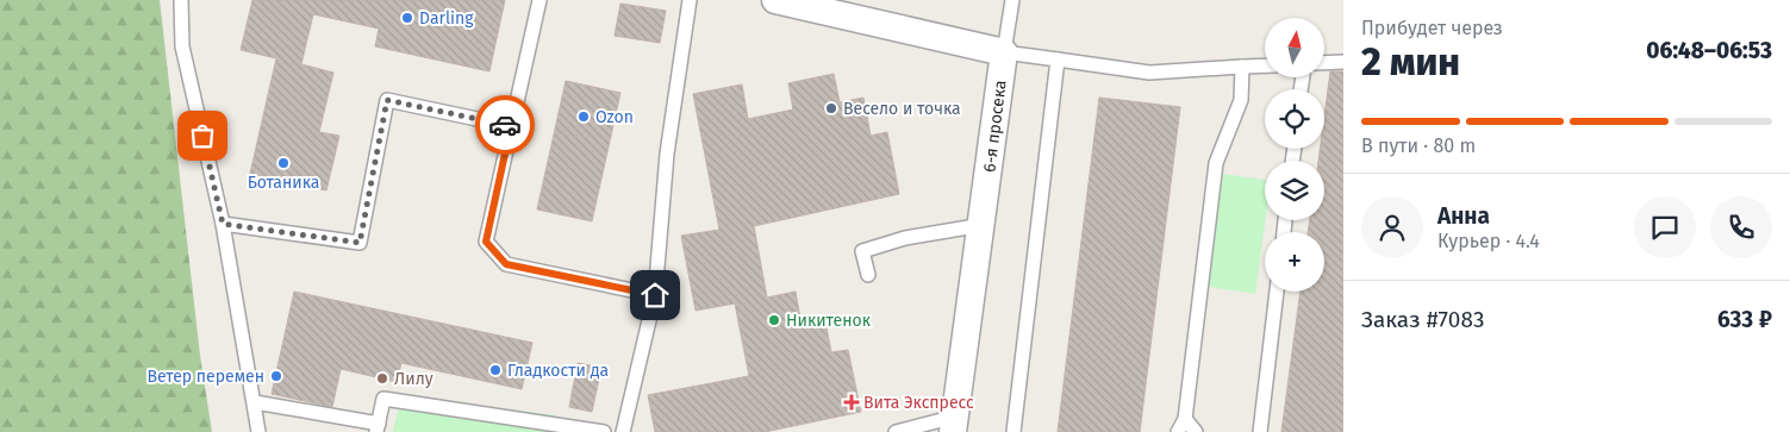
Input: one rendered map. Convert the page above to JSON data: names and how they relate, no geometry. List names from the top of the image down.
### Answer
{
  "streets": {
    "street": ["6-я просека"]
  },
  "places": {
    "other": [
      "Darling",
      "Весело и точка",
      "Ozon",
      "Ботаника",
      "Никитенок",
      "Гладкости да",
      "Ветер перемен",
      "Лилу"
    ],
    "health": ["Вита Экспресс"]
  },
  "north": "top",
  "page": {
    "heading": ["2 мин", "Прибудет через", "06:48–06:53"],
    "panel": [
      "Анна",
      "Курьер · 4.4",
      "Заказ #7083",
      "633 ₽"
    ],
    "map_buttons": "+",
    "bar": "В пути · 80 m"
  }
}
